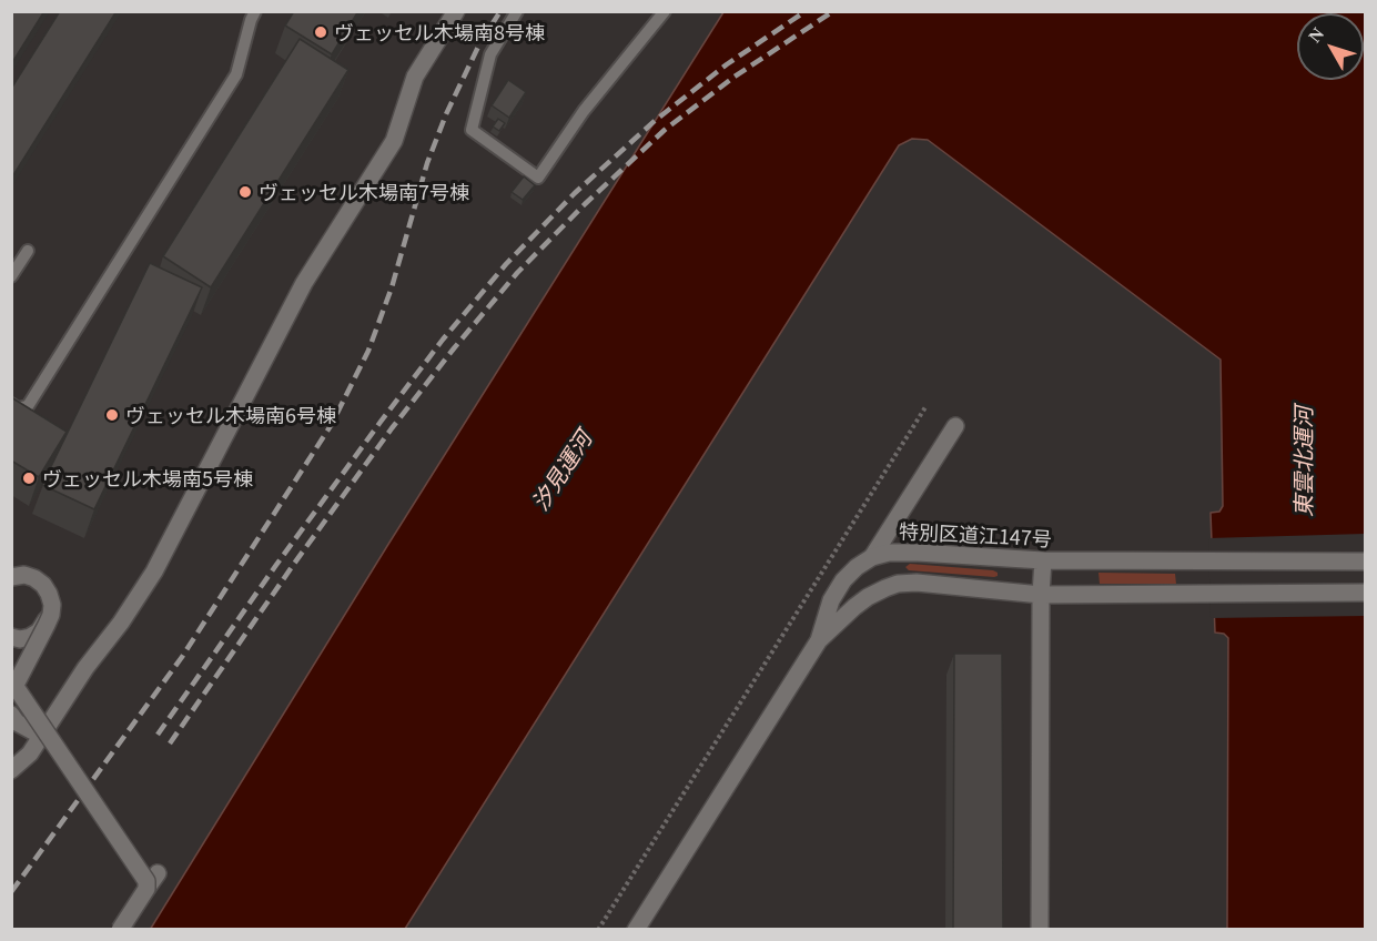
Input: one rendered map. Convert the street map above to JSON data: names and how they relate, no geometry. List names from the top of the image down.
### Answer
{
  "streets": {
    "street": ["特別区道江147号"]
  },
  "water": ["東雲北運河", "汐見運河"],
  "places": [
    "ヴェッセル木場南8号棟",
    "ヴェッセル木場南7号棟",
    "ヴェッセル木場南6号棟",
    "ヴェッセル木場南5号棟"
  ],
  "north": "top left"
}
